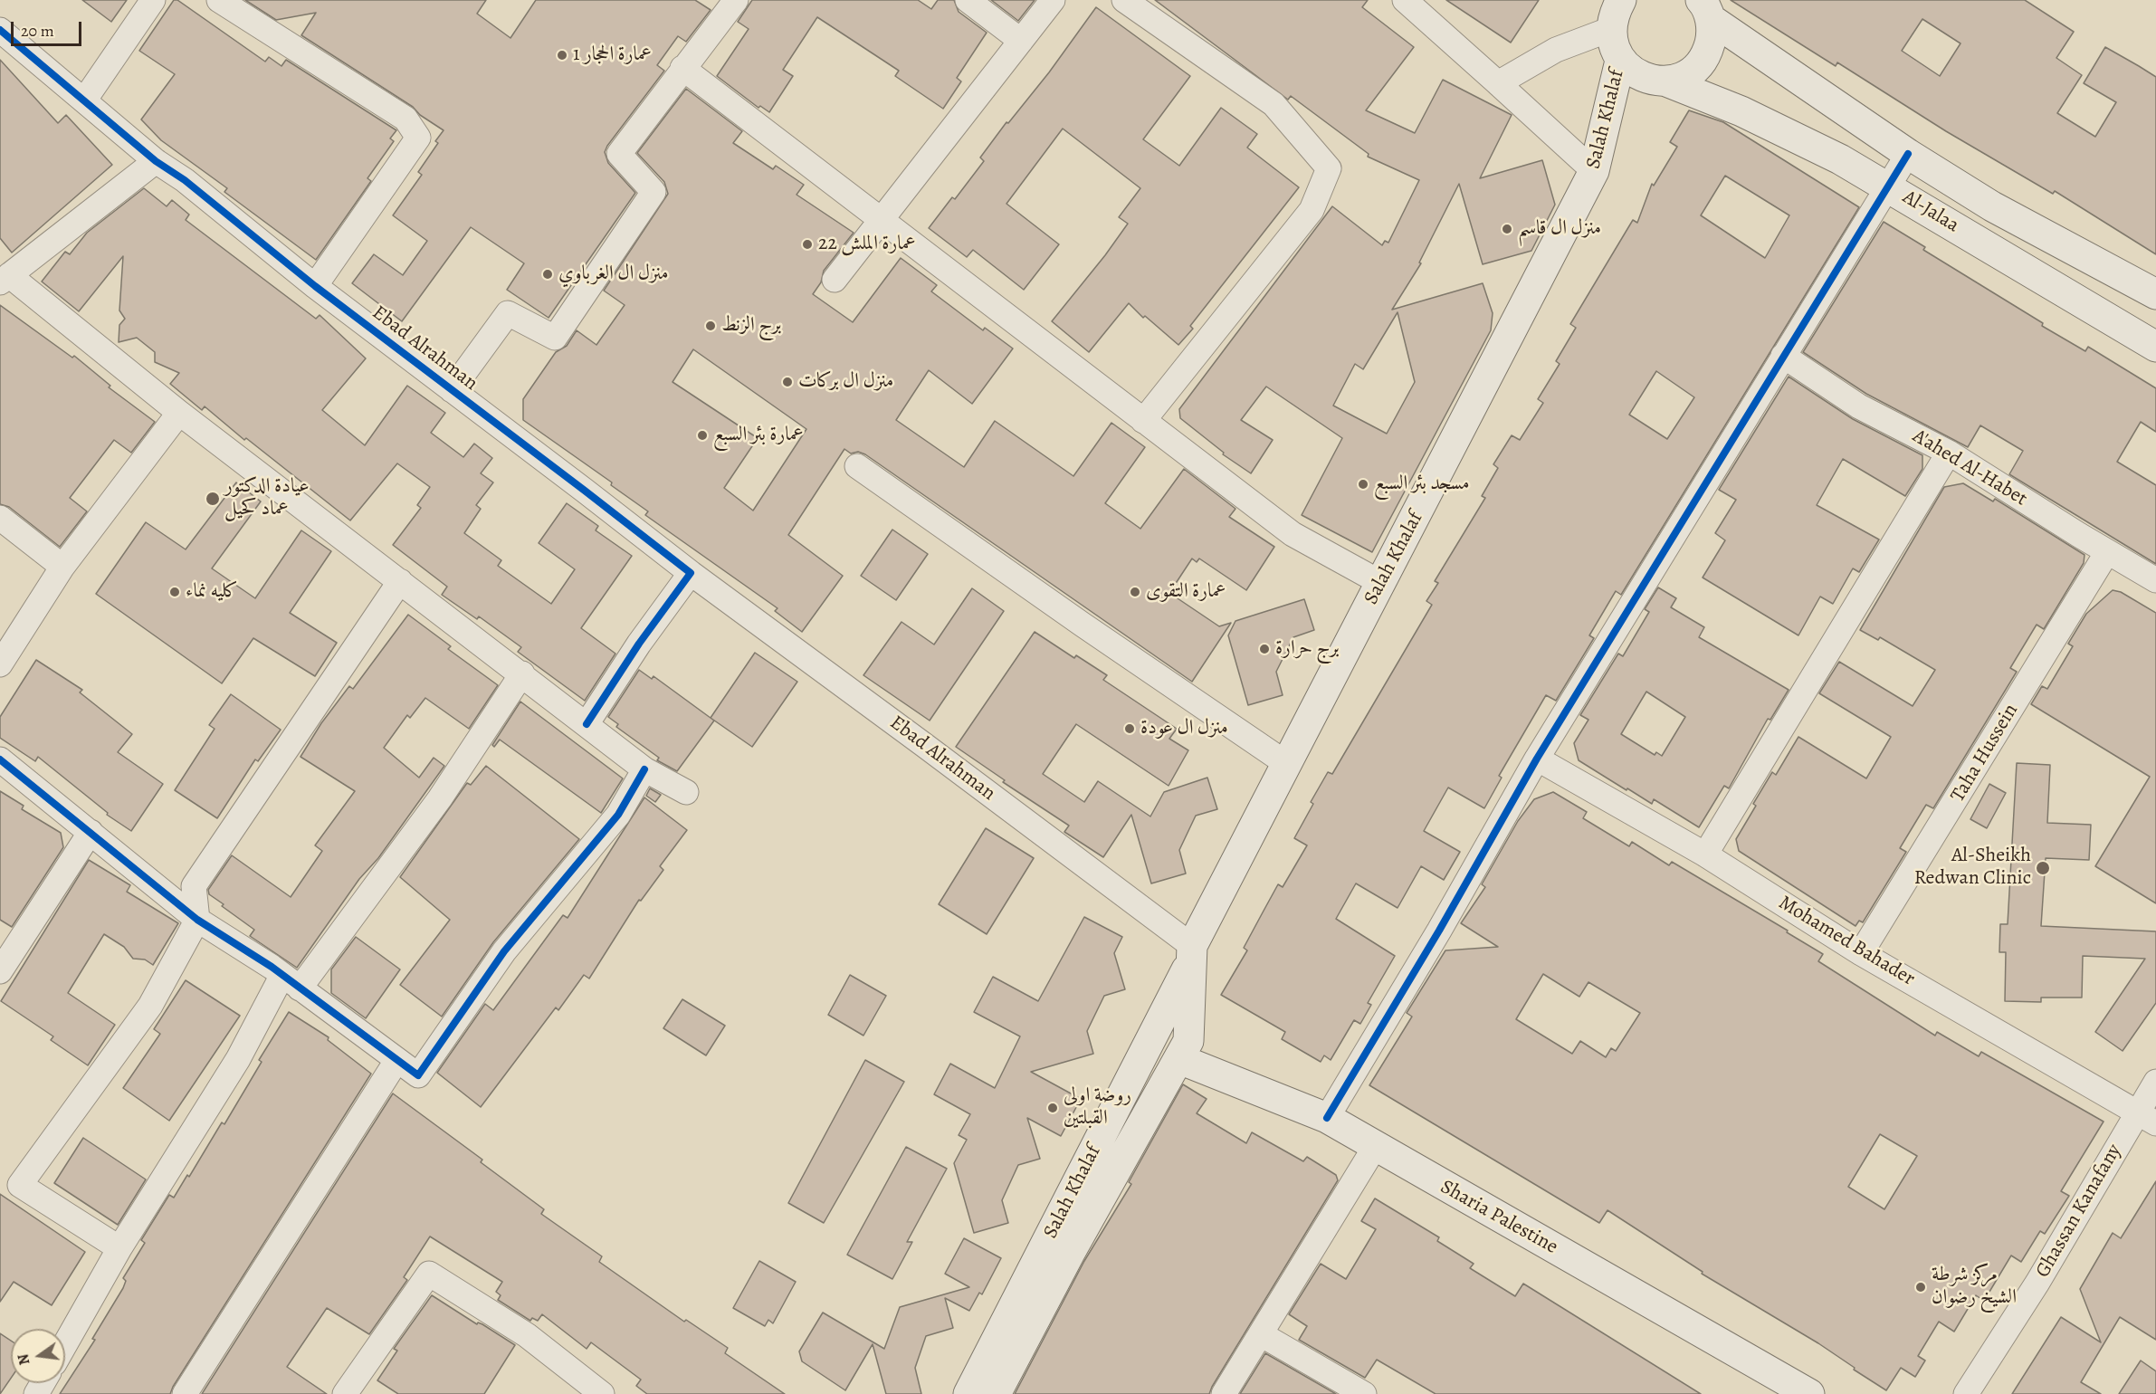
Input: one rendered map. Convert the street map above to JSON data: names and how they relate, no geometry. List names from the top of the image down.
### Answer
{
  "streets": {
    "main road": ["Salah Khalaf", "Al-Jalaa", "Sharia Palestine"],
    "street": [
      "Ebad Alrahman",
      "A'ahed Al-Habet",
      "Taha Hussein",
      "Mohamed Bahader",
      "Ghassan Kanafany"
    ]
  },
  "crossings": [
    ["Salah Khalaf", "Al-Jalaa"],
    ["Salah Khalaf", "Ebad Alrahman"],
    ["Salah Khalaf", "Sharia Palestine"],
    ["A'ahed Al-Habet", "Taha Hussein"],
    ["Taha Hussein", "Mohamed Bahader"],
    ["Mohamed Bahader", "Ghassan Kanafany"]
  ],
  "places": [
    "عمارة الحجار 1",
    "منزل ال قاسم",
    "عمارة الملش 22",
    "منزل ال الغرباوي",
    "برج الزنط",
    "منزل ال بركات",
    "عمارة بئر السبع",
    "مسجد بئر السبع",
    "عيادة الدكتور عماد كحيل",
    "كليه نماء",
    "عمارة التقوى",
    "برج حرارة",
    "منزل ال عودة",
    "Al-Sheikh Redwan Clinic",
    "روضة اولى القبلتين",
    "مركز شرطة الشيخ رضوان"
  ],
  "scale_bar": "20 m",
  "north": "left"
}
